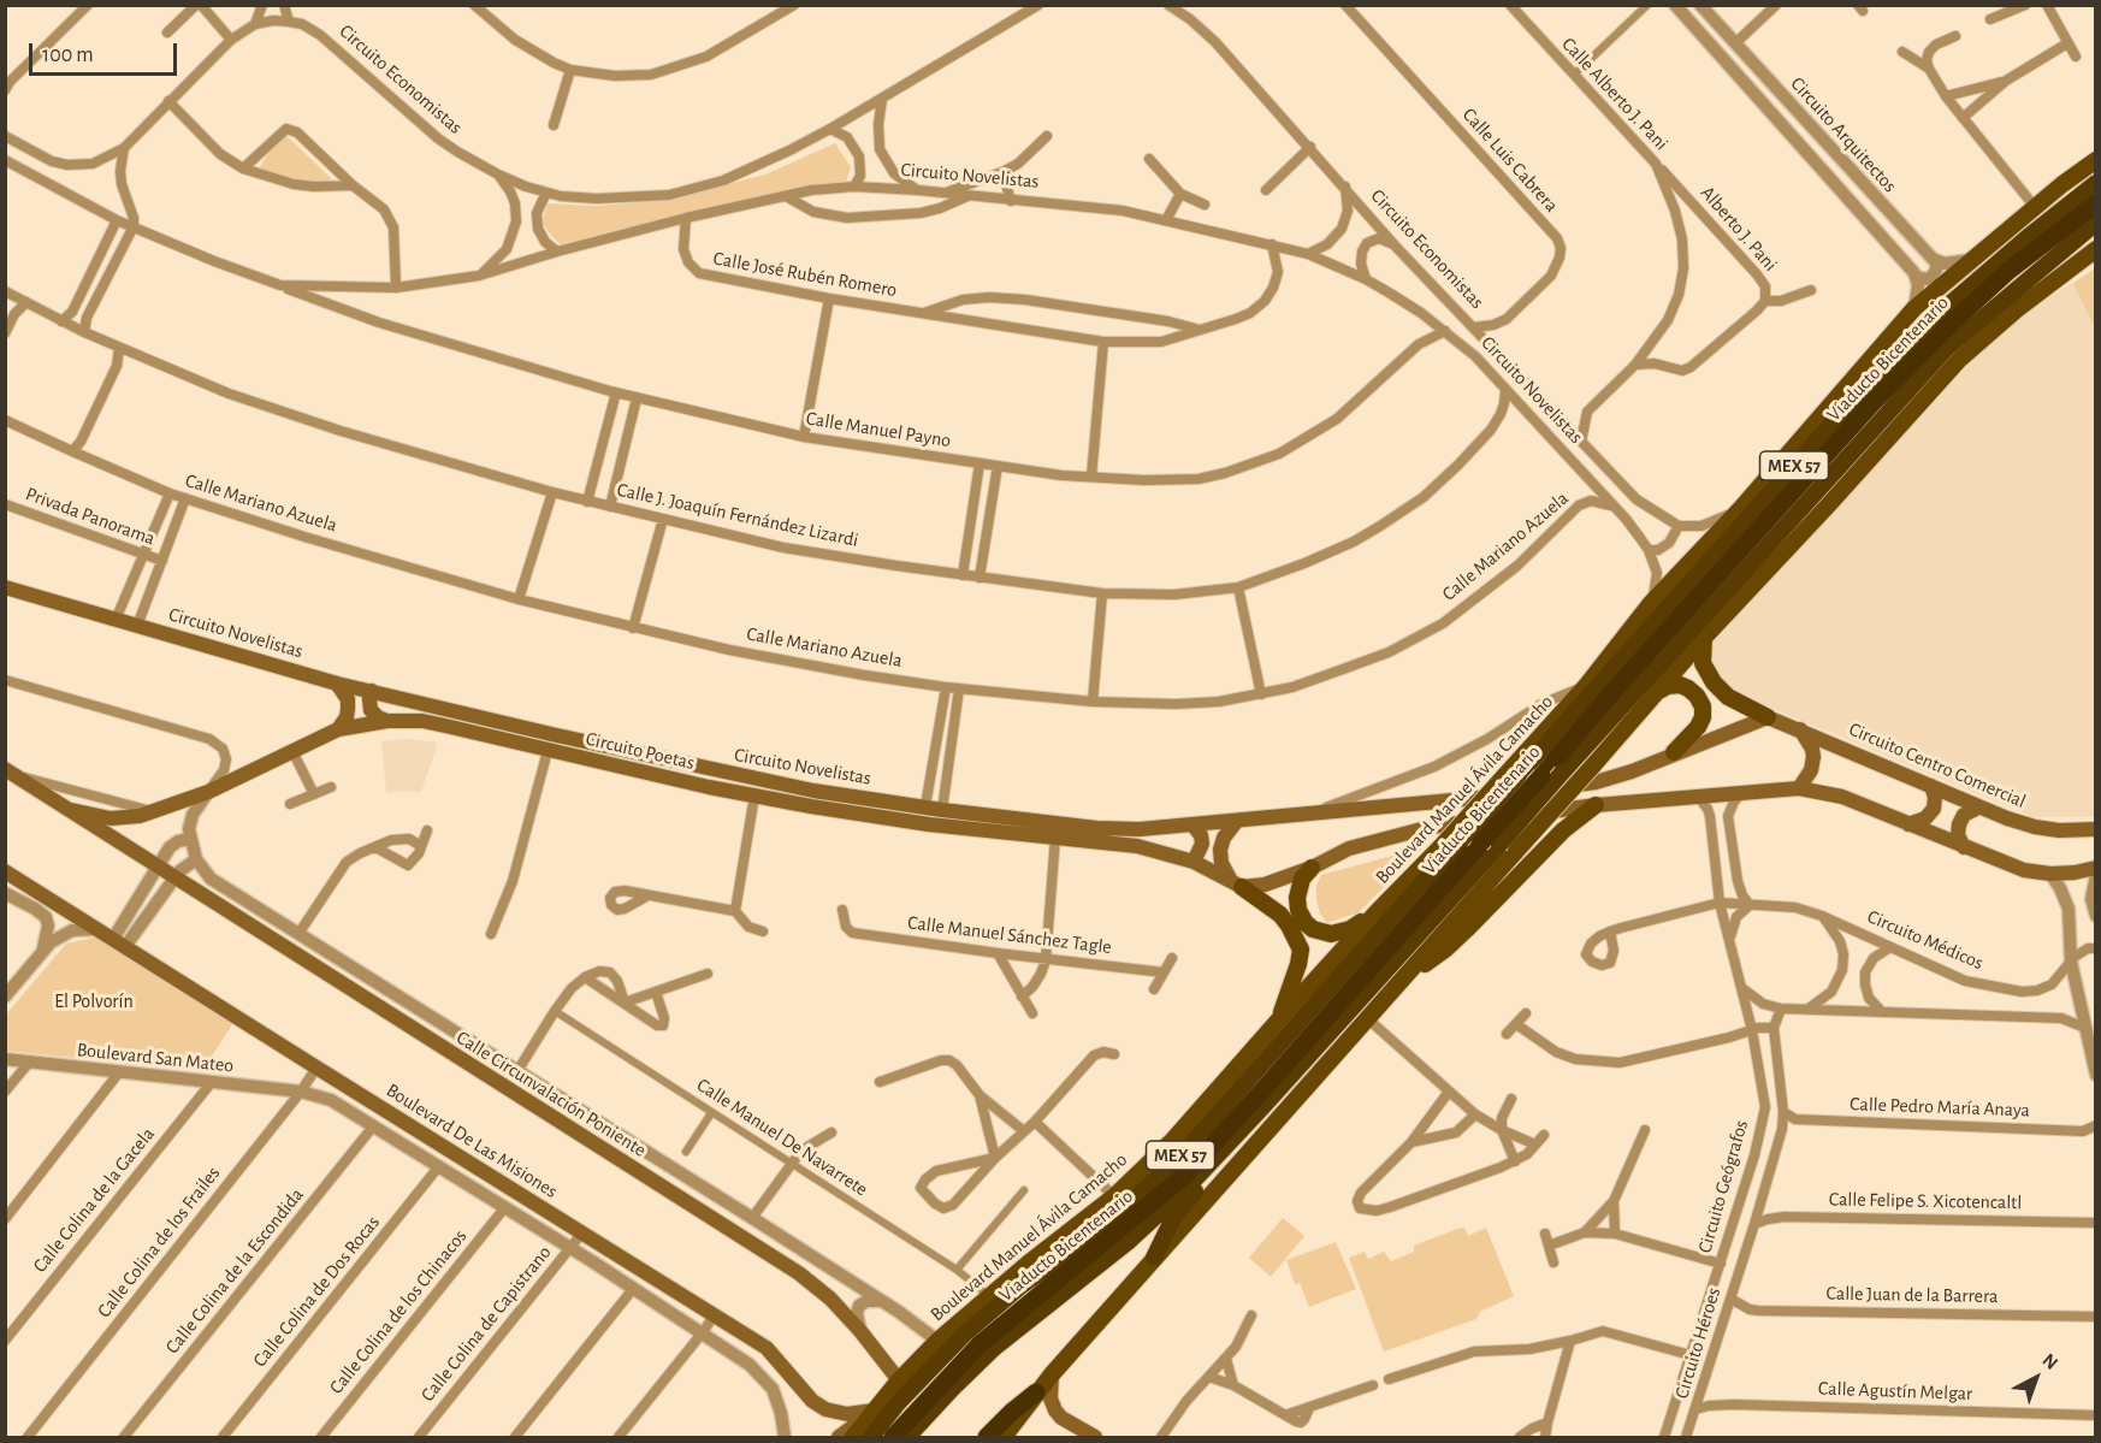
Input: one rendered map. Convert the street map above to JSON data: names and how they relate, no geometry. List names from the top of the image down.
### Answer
{
  "streets": {
    "highway": ["Viaducto Bicentenario", "MEX 57", "Boulevard Manuel Ávila Camacho"],
    "main road": [
      "Circuito Novelistas",
      "Circuito Poetas",
      "Circuito Centro Comercial",
      "Calle Circunvalación Poniente",
      "Boulevard De Las Misiones"
    ],
    "street": [
      "Circuito Economistas",
      "Calle Alberto J. Pani",
      "Circuito Arquitectos",
      "Calle Luis Cabrera",
      "Alberto J. Pani",
      "Calle José Rubén Romero",
      "Calle Manuel Payno",
      "Calle Mariano Azuela",
      "Calle J. Joaquín Fernández Lizardi",
      "Privada Panorama",
      "Calle Manuel Sánchez Tagle",
      "Circuito Médicos",
      "Boulevard San Mateo",
      "Calle Pedro María Anaya",
      "Calle Manuel De Navarrete",
      "Circuito Geógrafos",
      "Calle Colina de la Gacela",
      "Calle Felipe S. Xicotencaltl",
      "Calle Colina de los Frailes",
      "Calle Colina de la Escondida",
      "Calle Colina de Dos Rocas",
      "Calle Juan de la Barrera",
      "Calle Colina de los Chinacos",
      "Calle Colina de Capistrano",
      "Circuito Héroes",
      "Calle Agustín Melgar"
    ]
  },
  "crossings": [
    ["Circuito Economistas", "Calle Alberto J. Pani"],
    ["Circuito Economistas", "Calle Luis Cabrera"],
    ["Calle Alberto J. Pani", "Alberto J. Pani"],
    ["Circuito Novelistas", "Calle José Rubén Romero"],
    ["Circuito Novelistas", "Calle Manuel Payno"],
    ["Circuito Novelistas", "Calle Mariano Azuela"],
    ["Circuito Novelistas", "Calle J. Joaquín Fernández Lizardi"],
    ["Circuito Novelistas", "Boulevard Manuel Ávila Camacho"],
    ["Viaducto Bicentenario", "MEX 57"],
    ["Circuito Poetas", "Calle Circunvalación Poniente"],
    ["Boulevard Manuel Ávila Camacho", "Calle Circunvalación Poniente"],
    ["Boulevard Manuel Ávila Camacho", "Calle Manuel De Navarrete"],
    ["Boulevard Manuel Ávila Camacho", "Boulevard De Las Misiones"],
    ["Circuito Médicos", "Circuito Geógrafos"],
    ["Circuito Médicos", "Circuito Héroes"],
    ["Boulevard San Mateo", "Boulevard De Las Misiones"],
    ["Boulevard San Mateo", "Calle Colina de la Gacela"],
    ["Boulevard San Mateo", "Calle Colina de los Frailes"],
    ["Calle Pedro María Anaya", "Circuito Héroes"],
    ["Boulevard De Las Misiones", "Calle Colina de los Frailes"],
    ["Boulevard De Las Misiones", "Calle Colina de la Escondida"],
    ["Boulevard De Las Misiones", "Calle Colina de Dos Rocas"],
    ["Boulevard De Las Misiones", "Calle Colina de los Chinacos"],
    ["Boulevard De Las Misiones", "Calle Colina de Capistrano"],
    ["Circuito Geógrafos", "Circuito Héroes"],
    ["Calle Felipe S. Xicotencaltl", "Circuito Héroes"],
    ["Calle Juan de la Barrera", "Circuito Héroes"],
    ["Circuito Héroes", "Calle Agustín Melgar"]
  ],
  "parks": ["El Polvorín"],
  "scale_bar": "100 m",
  "north": "top right"
}
